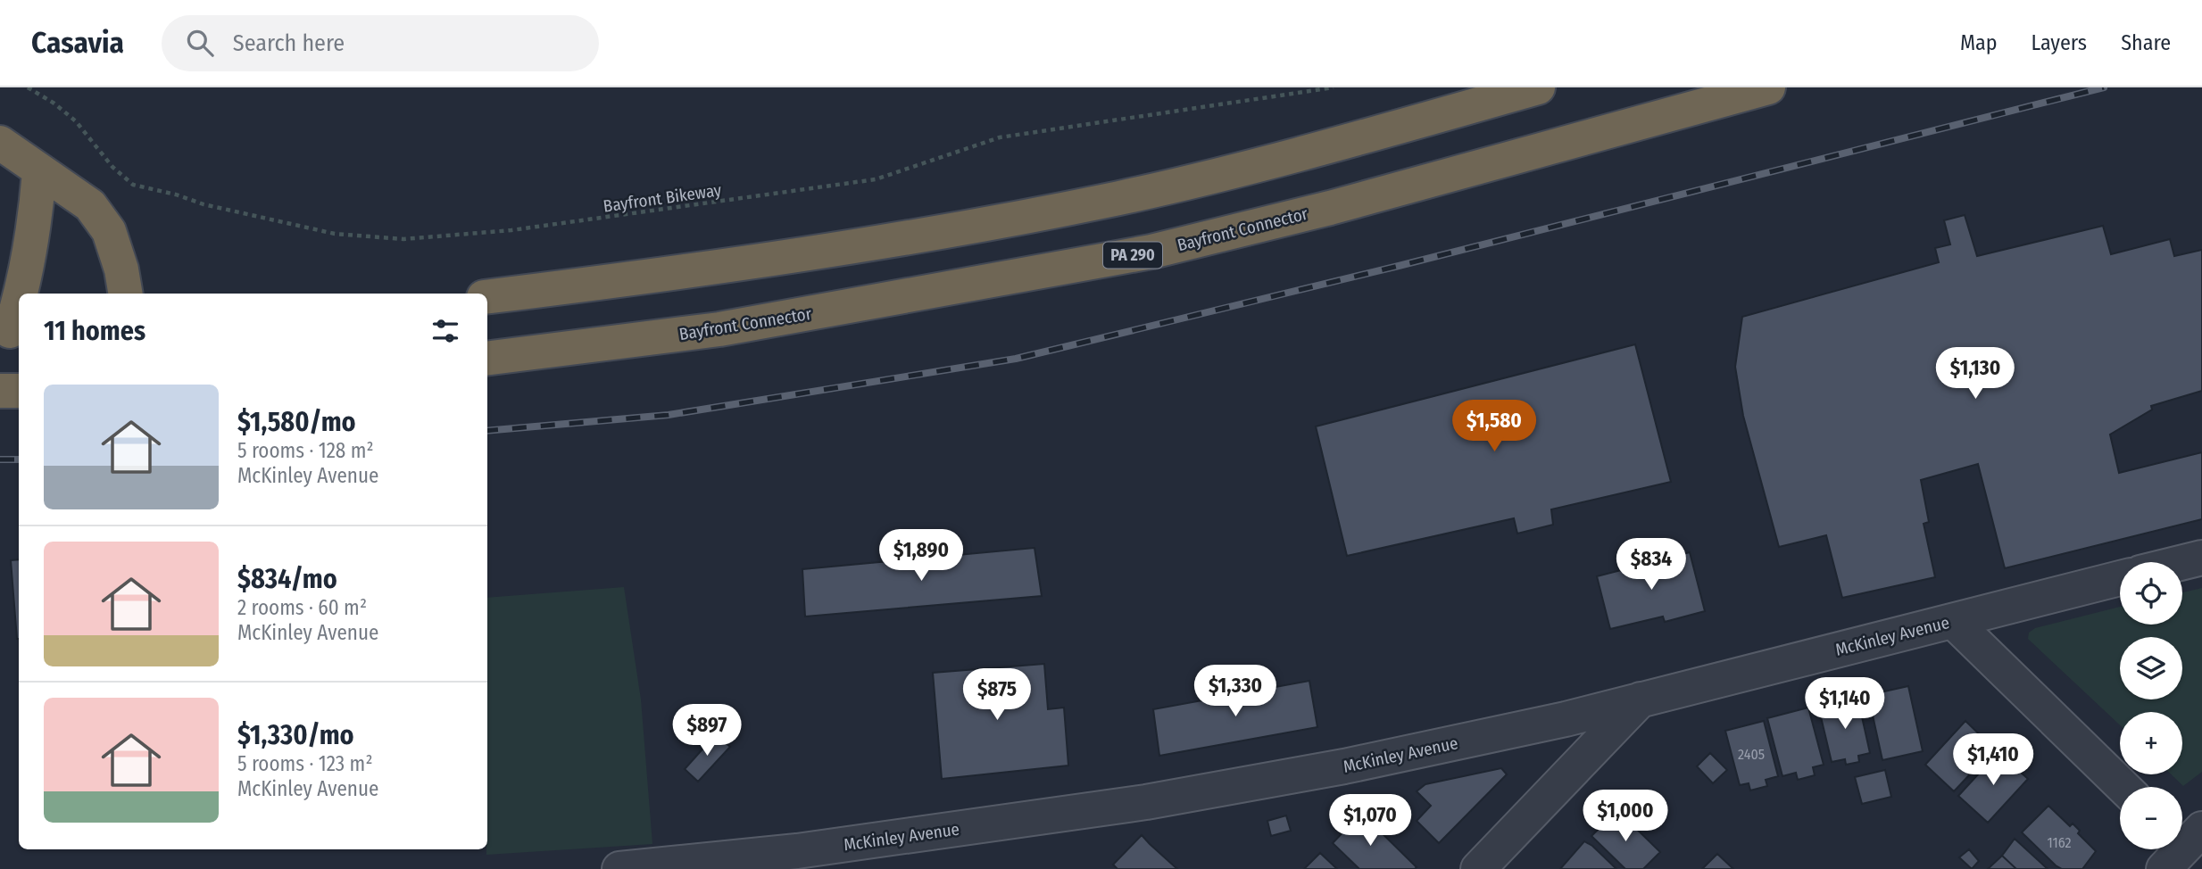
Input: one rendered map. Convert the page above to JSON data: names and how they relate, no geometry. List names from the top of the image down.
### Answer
{
  "streets": {
    "highway": ["Bayfront Connector", "PA 290"],
    "street": ["McKinley Avenue"],
    "path": ["Bayfront Bikeway"]
  },
  "house_numbers": ["2405", "1162"],
  "page": {
    "header": "Casavia",
    "search": "Search here",
    "nav": ["Map", "Layers", "Share"],
    "heading": "11 homes",
    "price": [
      "$1,130",
      "$1,580",
      "$1,890",
      "$834",
      "$1,330",
      "$875",
      "$1,140",
      "$897",
      "$1,410",
      "$1,000",
      "$1,070"
    ],
    "list": [
      {
        "name": "$1,580/mo",
        "note": "5 rooms · 128 m² · McKinley Avenue"
      },
      {
        "name": "$834/mo",
        "note": "2 rooms · 60 m² · McKinley Avenue"
      },
      {
        "name": "$1,330/mo",
        "note": "5 rooms · 123 m² · McKinley Avenue"
      }
    ],
    "map_buttons": ["+", "−"]
  }
}
